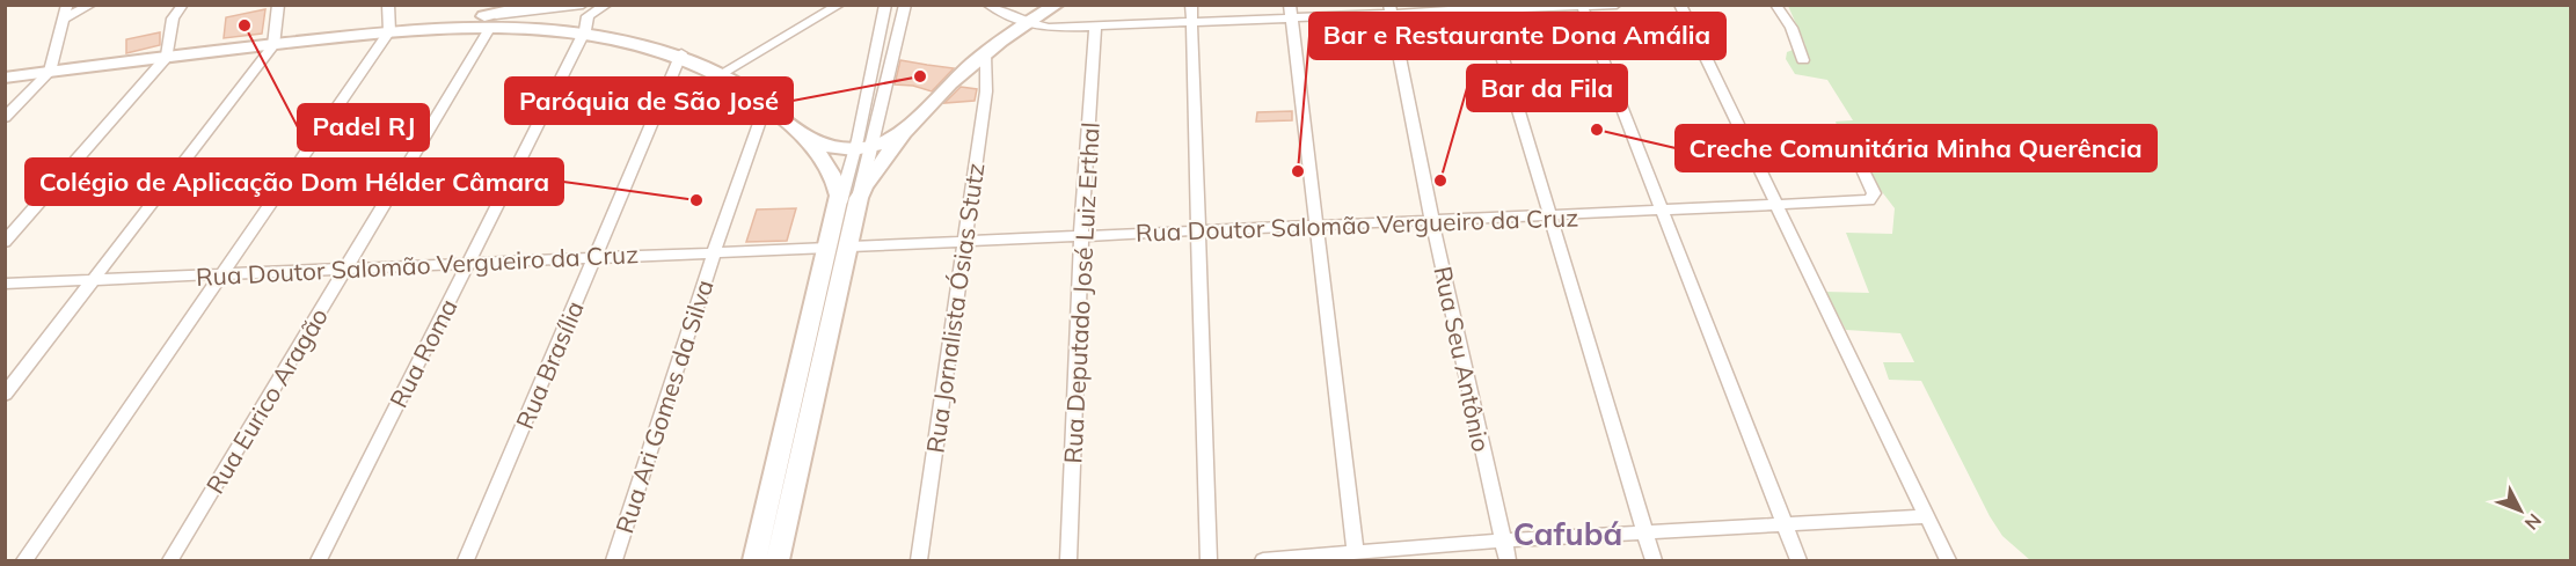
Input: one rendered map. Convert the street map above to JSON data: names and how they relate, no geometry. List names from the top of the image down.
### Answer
{
  "streets": {
    "street": [
      "Rua Doutor Salomão Vergueiro da Cruz",
      "Rua Deputado José Luiz Erthal",
      "Rua Jornalista Ósias Stutz",
      "Rua Roma",
      "Rua Seu Antônio",
      "Rua Brasília",
      "Rua Eurico Aragão",
      "Rua Ari Gomes da Silva"
    ]
  },
  "crossings": [
    ["Rua Doutor Salomão Vergueiro da Cruz", "Rua Deputado José Luiz Erthal"],
    ["Rua Doutor Salomão Vergueiro da Cruz", "Rua Jornalista Ósias Stutz"],
    ["Rua Doutor Salomão Vergueiro da Cruz", "Rua Roma"],
    ["Rua Doutor Salomão Vergueiro da Cruz", "Rua Seu Antônio"],
    ["Rua Doutor Salomão Vergueiro da Cruz", "Rua Brasília"],
    ["Rua Doutor Salomão Vergueiro da Cruz", "Rua Eurico Aragão"],
    ["Rua Doutor Salomão Vergueiro da Cruz", "Rua Ari Gomes da Silva"]
  ],
  "districts": ["Cafubá"],
  "places": [
    "Padel RJ",
    "Paróquia de São José",
    "Creche Comunitária Minha Querência",
    "Bar e Restaurante Dona Amália",
    "Bar da Fila",
    "Colégio de Aplicação Dom Hélder Câmara"
  ],
  "north": "bottom right"
}
